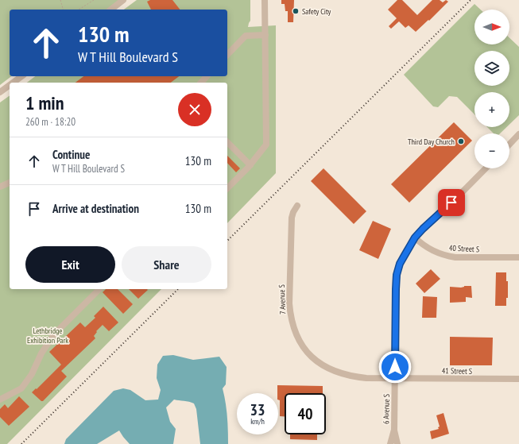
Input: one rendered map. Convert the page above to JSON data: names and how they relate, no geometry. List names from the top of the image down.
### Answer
{
  "streets": {
    "street": [
      "40 Street S",
      "7 Avenue S",
      "41 Street S",
      "6 Avenue S"
    ]
  },
  "crossings": [
    ["40 Street S", "6 Avenue S"],
    ["7 Avenue S", "41 Street S"],
    ["7 Avenue S", "6 Avenue S"],
    ["41 Street S", "6 Avenue S"]
  ],
  "parks": ["Lethbridge Exhibition Park"],
  "places": ["Safety City", "Third Day Church"],
  "north": "right",
  "page": {
    "map_buttons": ["+", "−"],
    "turn": ["130 m", "W T Hill Boulevard S"],
    "heading": ["1 min", "260 m · 18:20"],
    "list": [
      {
        "name": "Continue",
        "note": "W T Hill Boulevard S",
        "value": "130 m"
      },
      {
        "name": "Arrive at destination",
        "value": "130 m"
      }
    ],
    "buttons": ["Exit", "Share"],
    "speed": "33 km/h",
    "limit": "40"
  }
}
